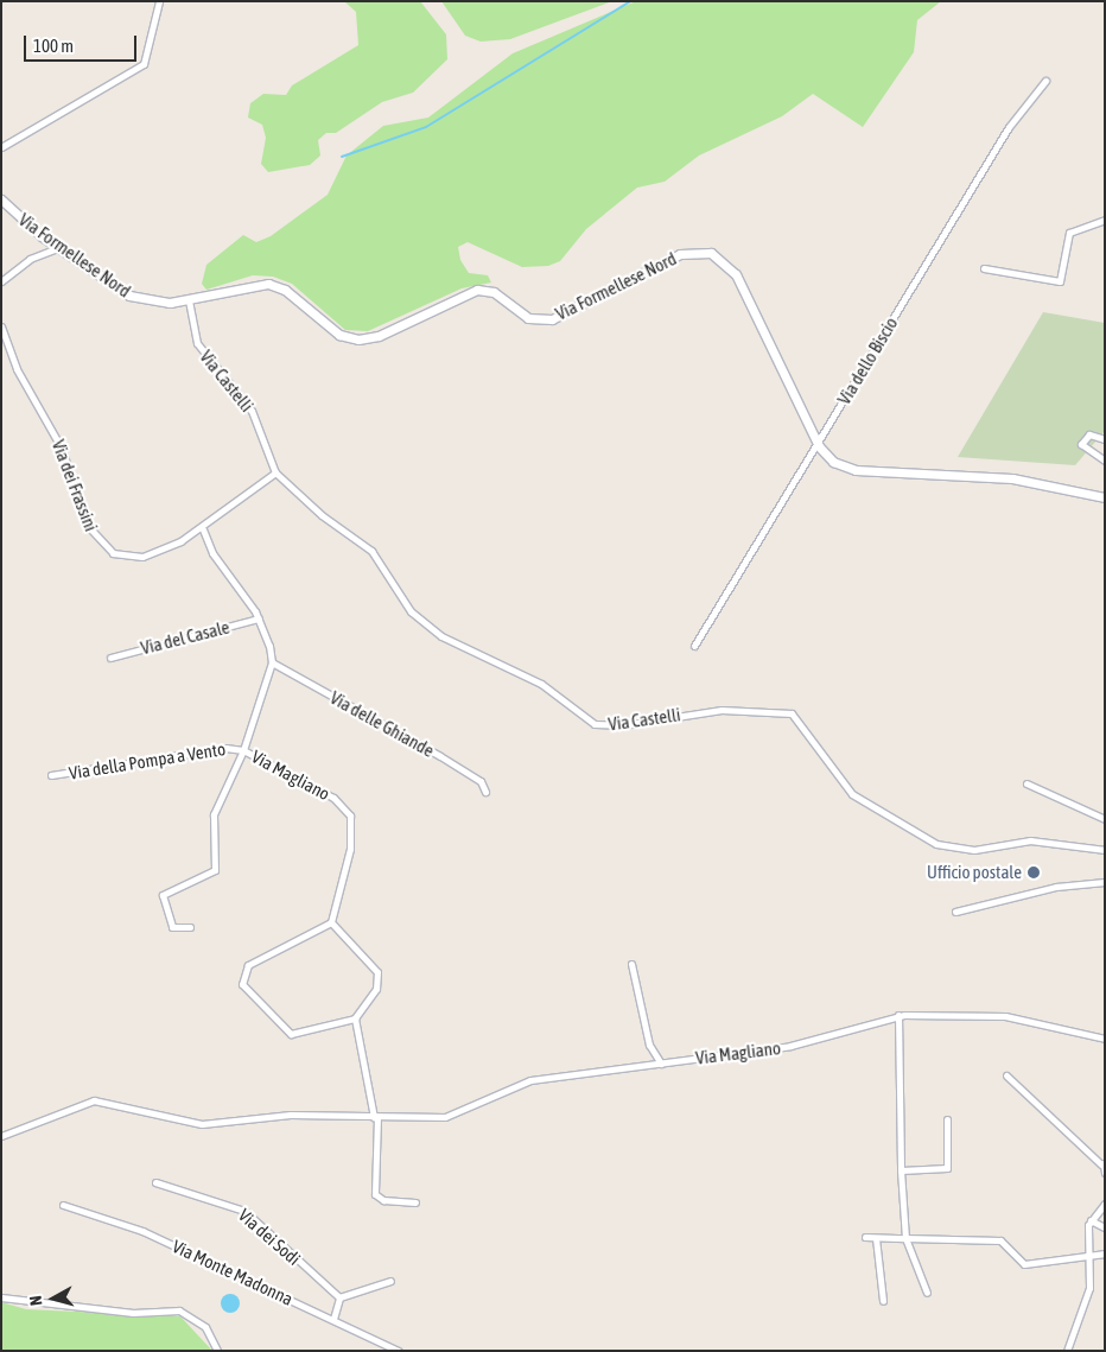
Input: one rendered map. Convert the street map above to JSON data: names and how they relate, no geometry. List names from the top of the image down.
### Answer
{
  "streets": {
    "street": [
      "Via Formellese Nord",
      "Via dello Biscio",
      "Via Castelli",
      "Via dei Frassini",
      "Via del Casale",
      "Via delle Ghiande",
      "Via della Pompa a Vento",
      "Via Magliano",
      "Via dei Sodi",
      "Via Monte Madonna"
    ]
  },
  "crossings": [
    ["Via Formellese Nord", "Via dello Biscio"],
    ["Via Formellese Nord", "Via Castelli"],
    ["Via Castelli", "Via dei Frassini"],
    ["Via delle Ghiande", "Via Magliano"],
    ["Via della Pompa a Vento", "Via Magliano"]
  ],
  "places": ["Ufficio postale"],
  "scale_bar": "100 m",
  "north": "left"
}
